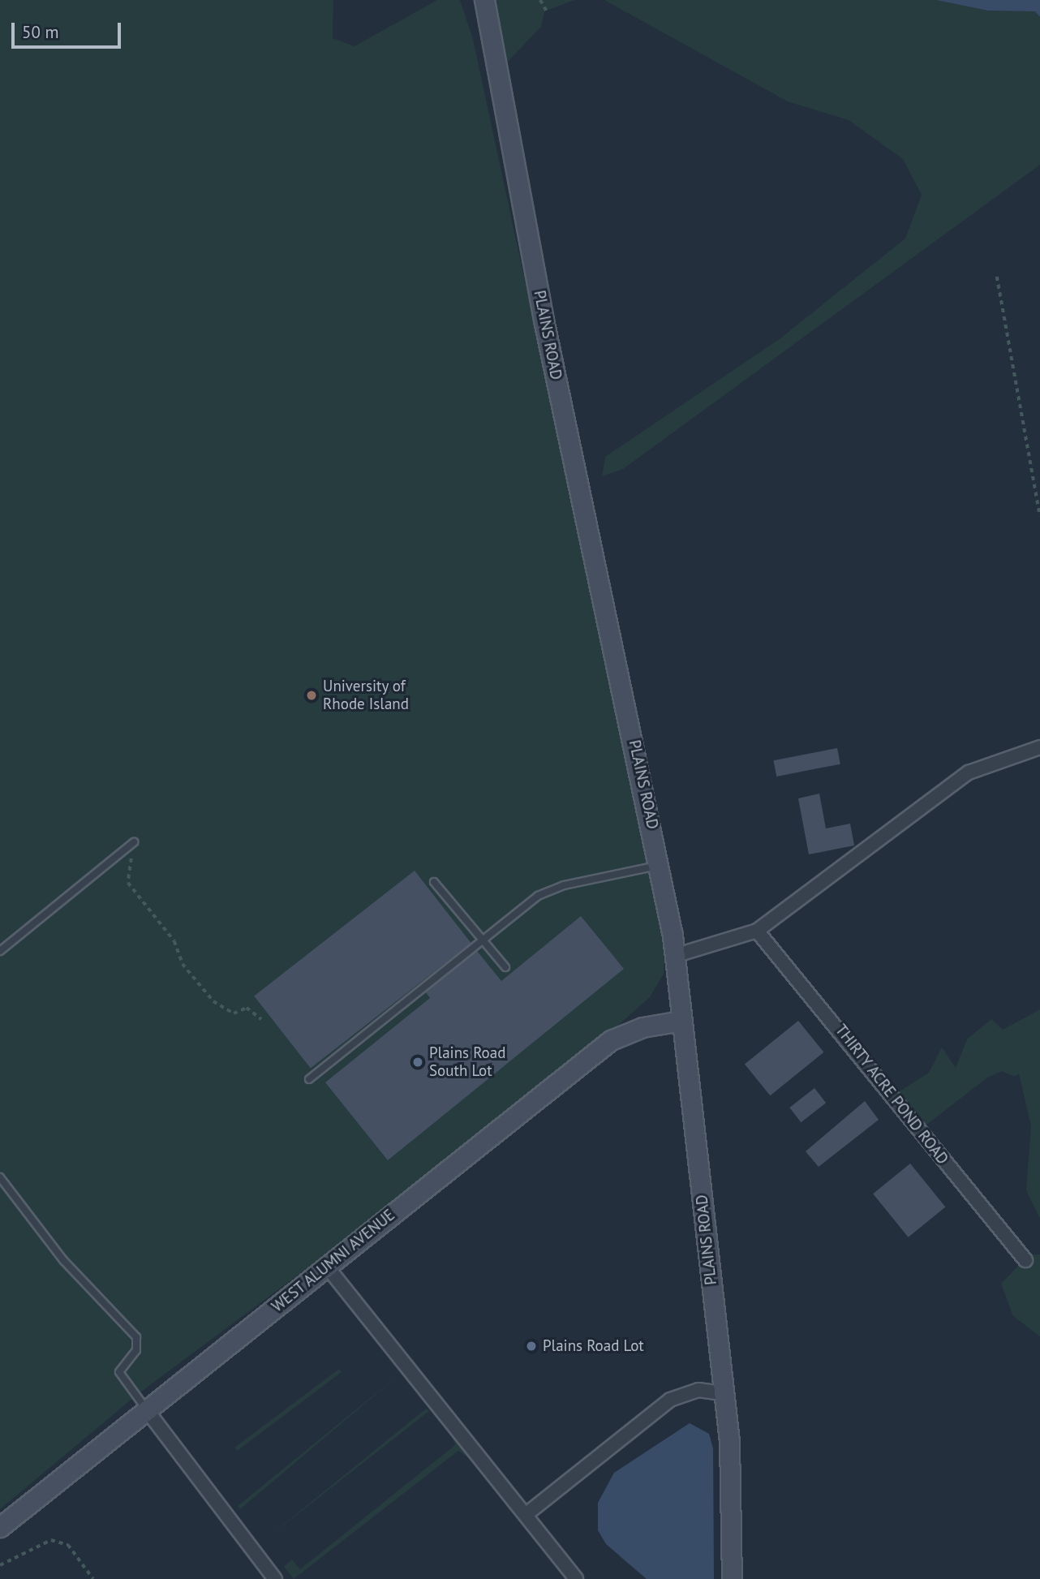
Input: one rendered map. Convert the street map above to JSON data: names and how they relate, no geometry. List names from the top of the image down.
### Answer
{
  "streets": {
    "street": ["PLAINS ROAD", "THIRTY ACRE POND ROAD", "WEST ALUMNI AVENUE"]
  },
  "crossings": [
    ["PLAINS ROAD", "WEST ALUMNI AVENUE"]
  ],
  "places": ["University of Rhode Island", "Plains Road South Lot", "Plains Road Lot"],
  "scale_bar": "50 m"
}
